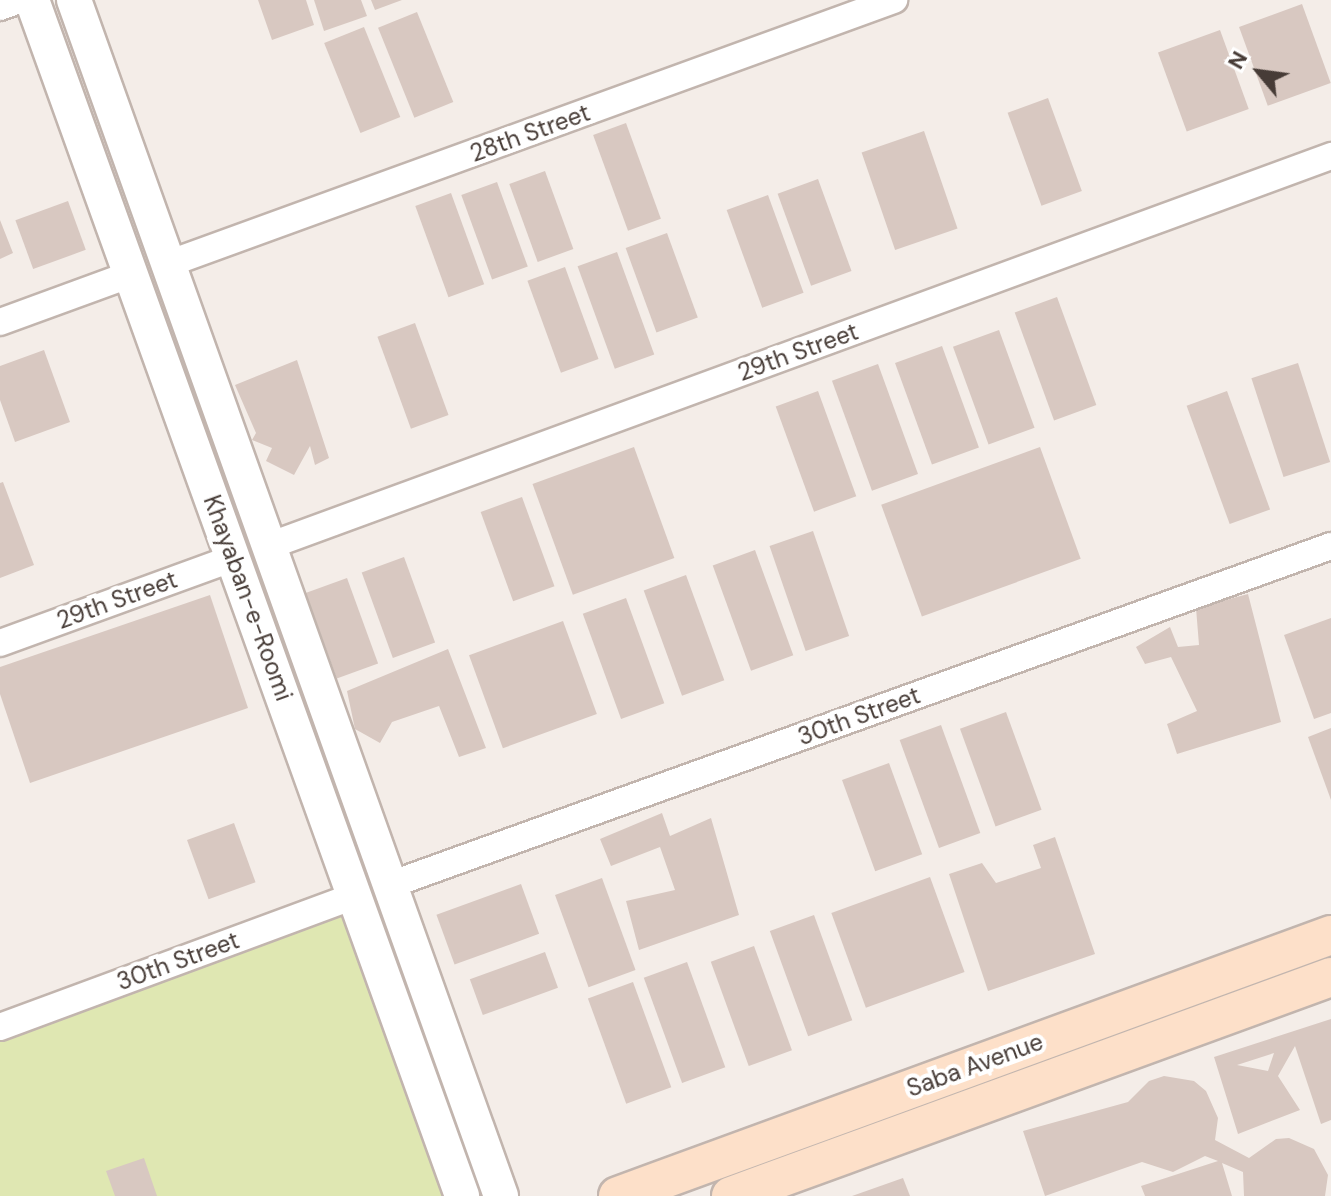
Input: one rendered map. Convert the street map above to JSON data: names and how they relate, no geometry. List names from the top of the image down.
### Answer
{
  "streets": {
    "main road": ["Saba Avenue"],
    "street": [
      "28th Street",
      "29th Street",
      "Khayaban-e-Roomi",
      "30th Street"
    ]
  },
  "crossings": [
    ["28th Street", "Khayaban-e-Roomi"],
    ["29th Street", "Khayaban-e-Roomi"],
    ["Khayaban-e-Roomi", "30th Street"]
  ],
  "north": "top left"
}
